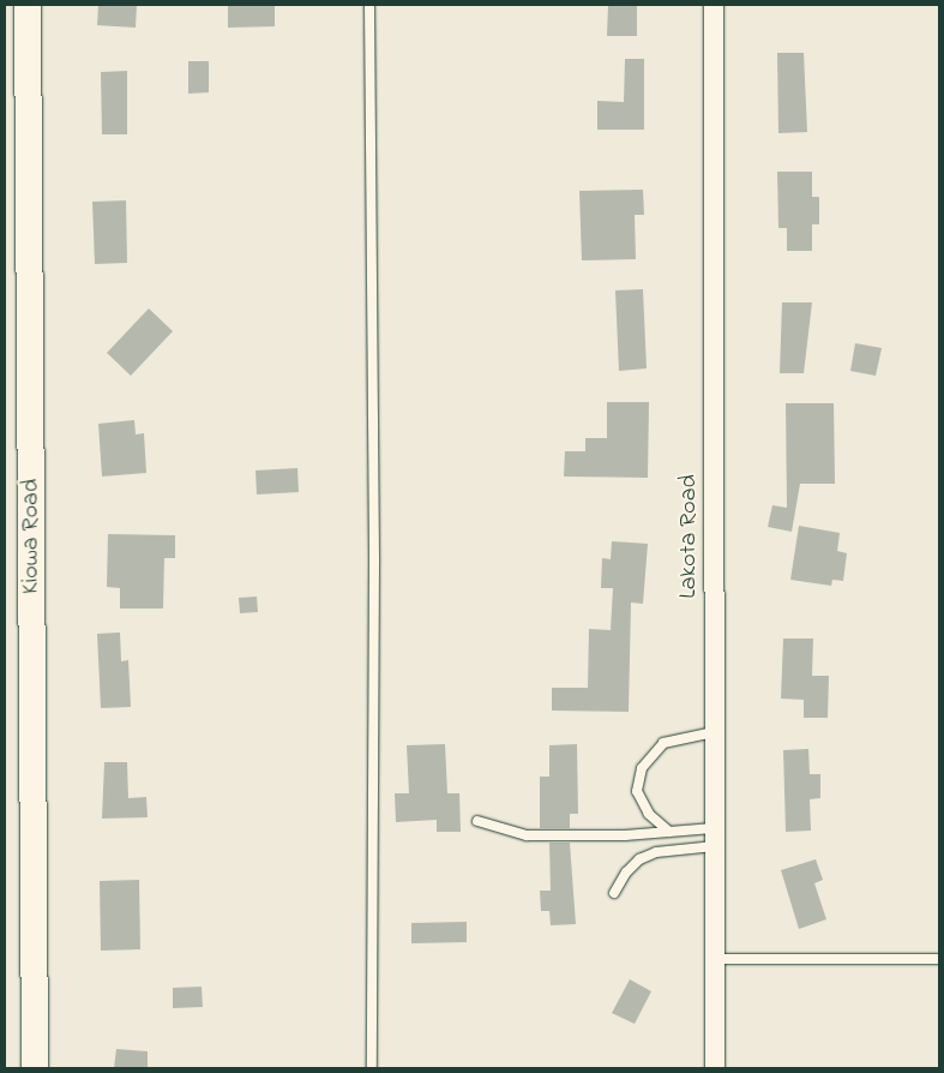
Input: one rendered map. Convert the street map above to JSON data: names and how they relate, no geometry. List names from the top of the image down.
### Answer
{
  "streets": {
    "street": ["Kiowa Road", "Lakota Road"]
  }
}
